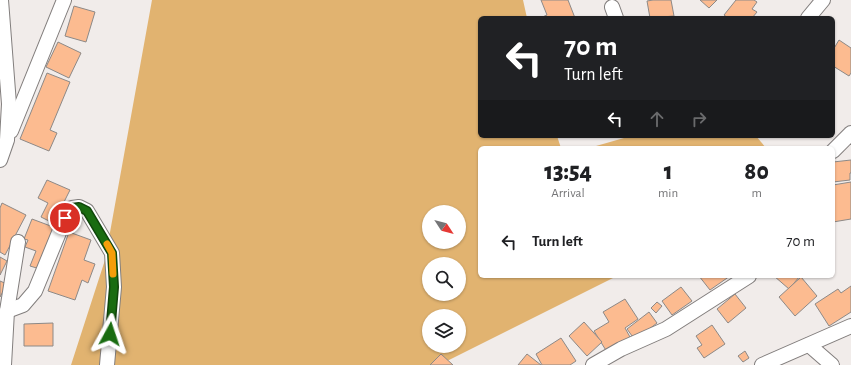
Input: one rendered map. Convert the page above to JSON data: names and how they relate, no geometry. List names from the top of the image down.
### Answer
{
  "north": "bottom right",
  "page": {
    "turn": ["70 m", "Turn left"],
    "eta": [
      "13:54",
      "Arrival",
      "1",
      "min",
      "80",
      "m"
    ],
    "list": [
      {
        "name": "Turn left",
        "value": "70 m"
      }
    ]
  }
}
